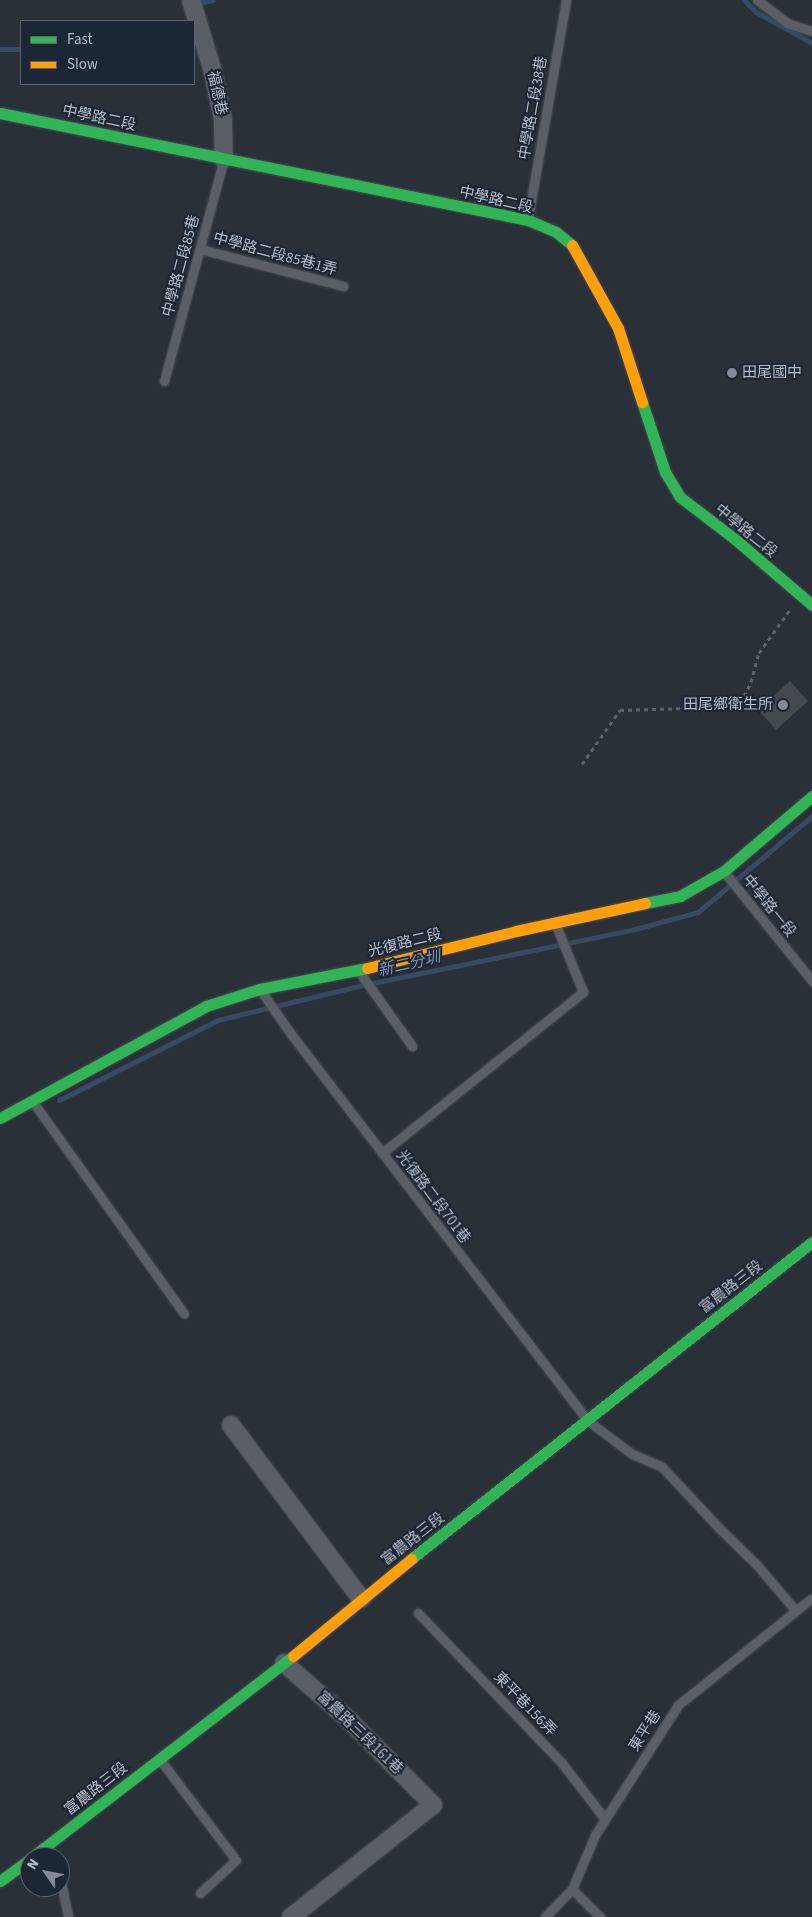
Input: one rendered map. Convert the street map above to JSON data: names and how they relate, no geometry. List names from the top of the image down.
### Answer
{
  "streets": {
    "street": [
      "福德巷",
      "中學路二段",
      "光復路二段",
      "富農路三段",
      "富農路三段161巷"
    ],
    "lane": [
      "中學路二段38巷",
      "中學路二段85巷1弄",
      "中學路二段85巷",
      "中學路一段",
      "光復路二段701巷",
      "東平巷156弄",
      "東平巷"
    ]
  },
  "crossings": [
    ["福德巷", "中學路二段"],
    ["福德巷", "中學路二段85巷"],
    ["中學路二段38巷", "中學路二段"],
    ["中學路二段", "中學路二段85巷"],
    ["中學路二段85巷1弄", "中學路二段85巷"],
    ["中學路一段", "光復路二段"],
    ["光復路二段", "光復路二段701巷"],
    ["光復路二段701巷", "富農路三段"],
    ["光復路二段701巷", "東平巷"],
    ["富農路三段", "富農路三段161巷"],
    ["東平巷156弄", "東平巷"]
  ],
  "water": ["新二分圳"],
  "places": ["田尾國中", "田尾鄉衛生所"],
  "legend": ["Fast", "Slow"],
  "north": "top left"
}
